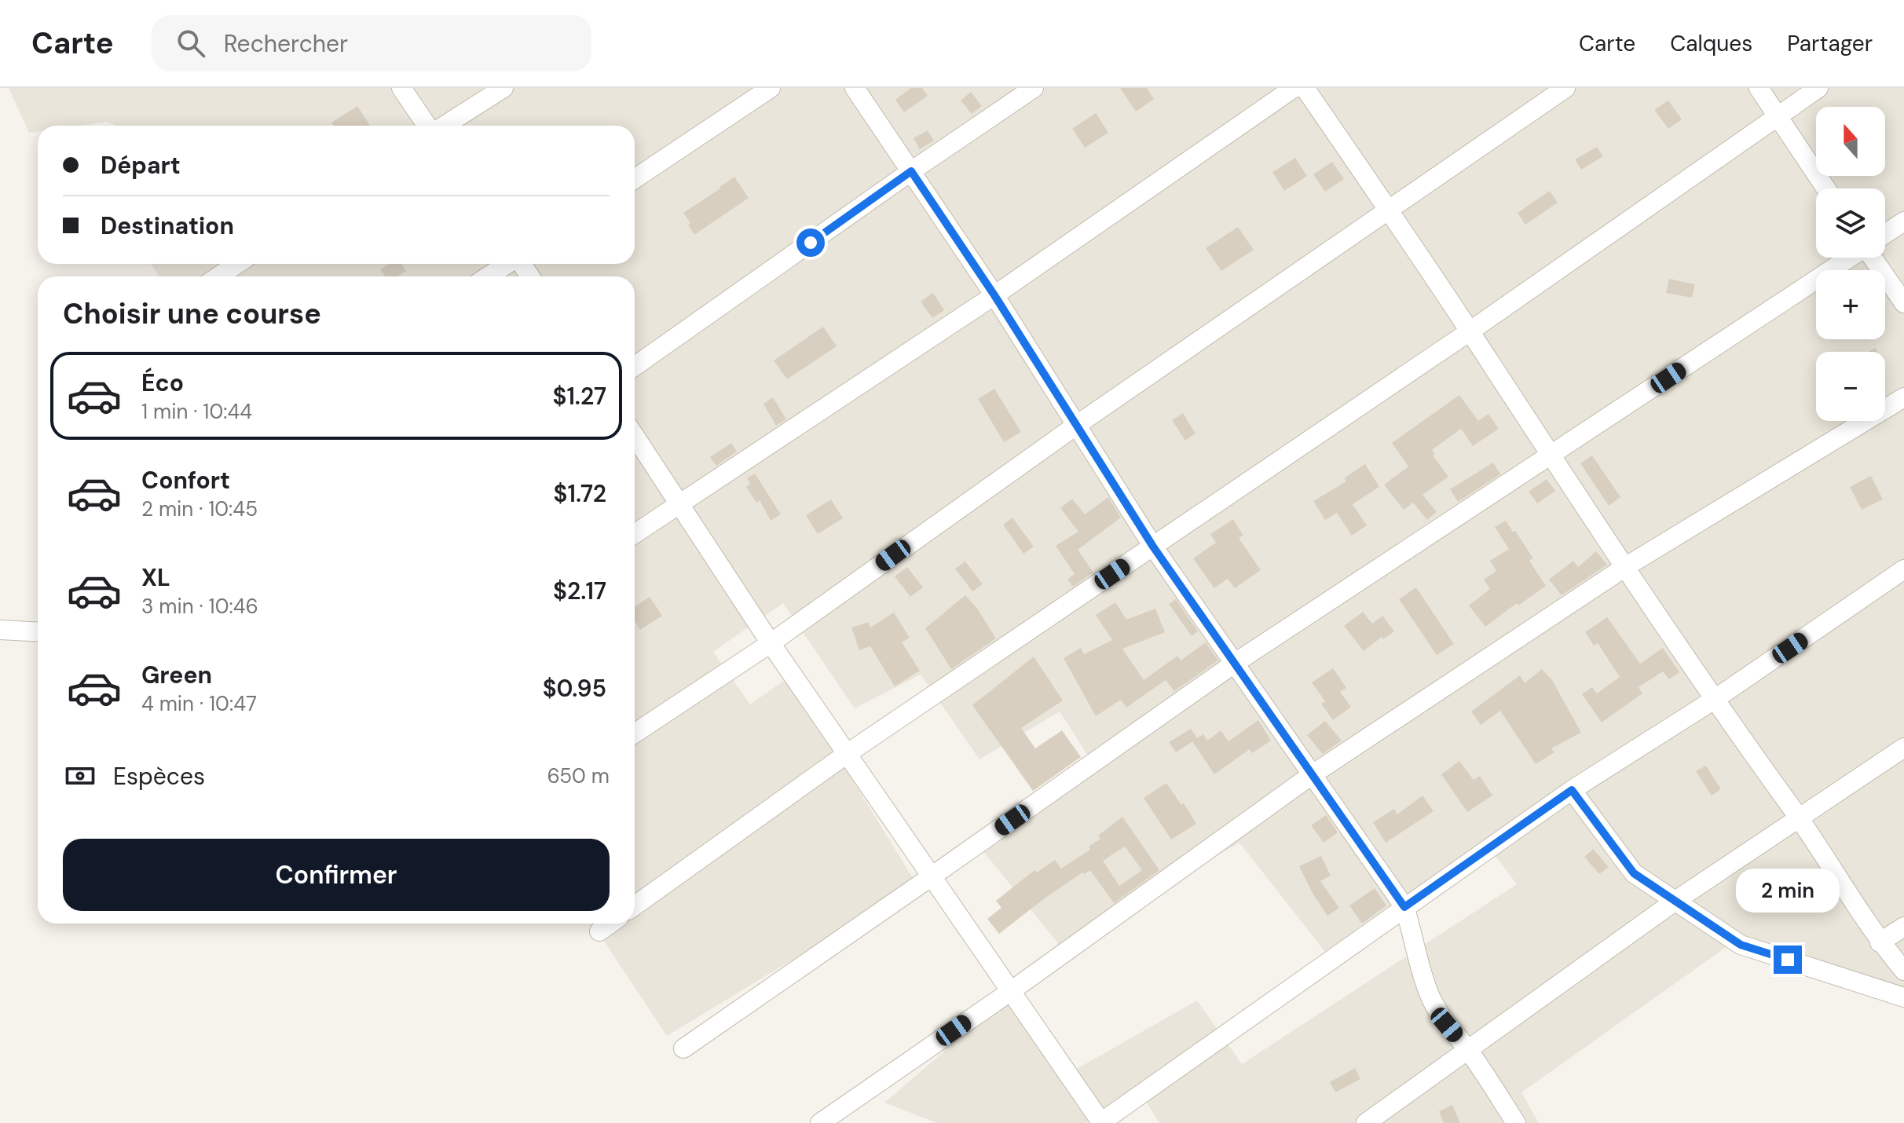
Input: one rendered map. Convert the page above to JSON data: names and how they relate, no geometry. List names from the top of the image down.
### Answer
{
  "north": "top",
  "page": {
    "header": "Carte",
    "search": "Rechercher",
    "nav": ["Carte", "Calques", "Partager"],
    "map_buttons": ["+", "−"],
    "banner": ["Départ", "Destination"],
    "heading": "Choisir une course",
    "list": [
      {
        "name": "Éco",
        "note": "1 min · 10:44",
        "value": "$1.27"
      },
      {
        "name": "Confort",
        "note": "2 min · 10:45",
        "value": "$1.72"
      },
      {
        "name": "XL",
        "note": "3 min · 10:46",
        "value": "$2.17"
      },
      {
        "name": "Green",
        "note": "4 min · 10:47",
        "value": "$0.95"
      }
    ],
    "pay": ["Espèces", "650 m"],
    "buttons": "Confirmer",
    "bubble": "2 min"
  }
}
